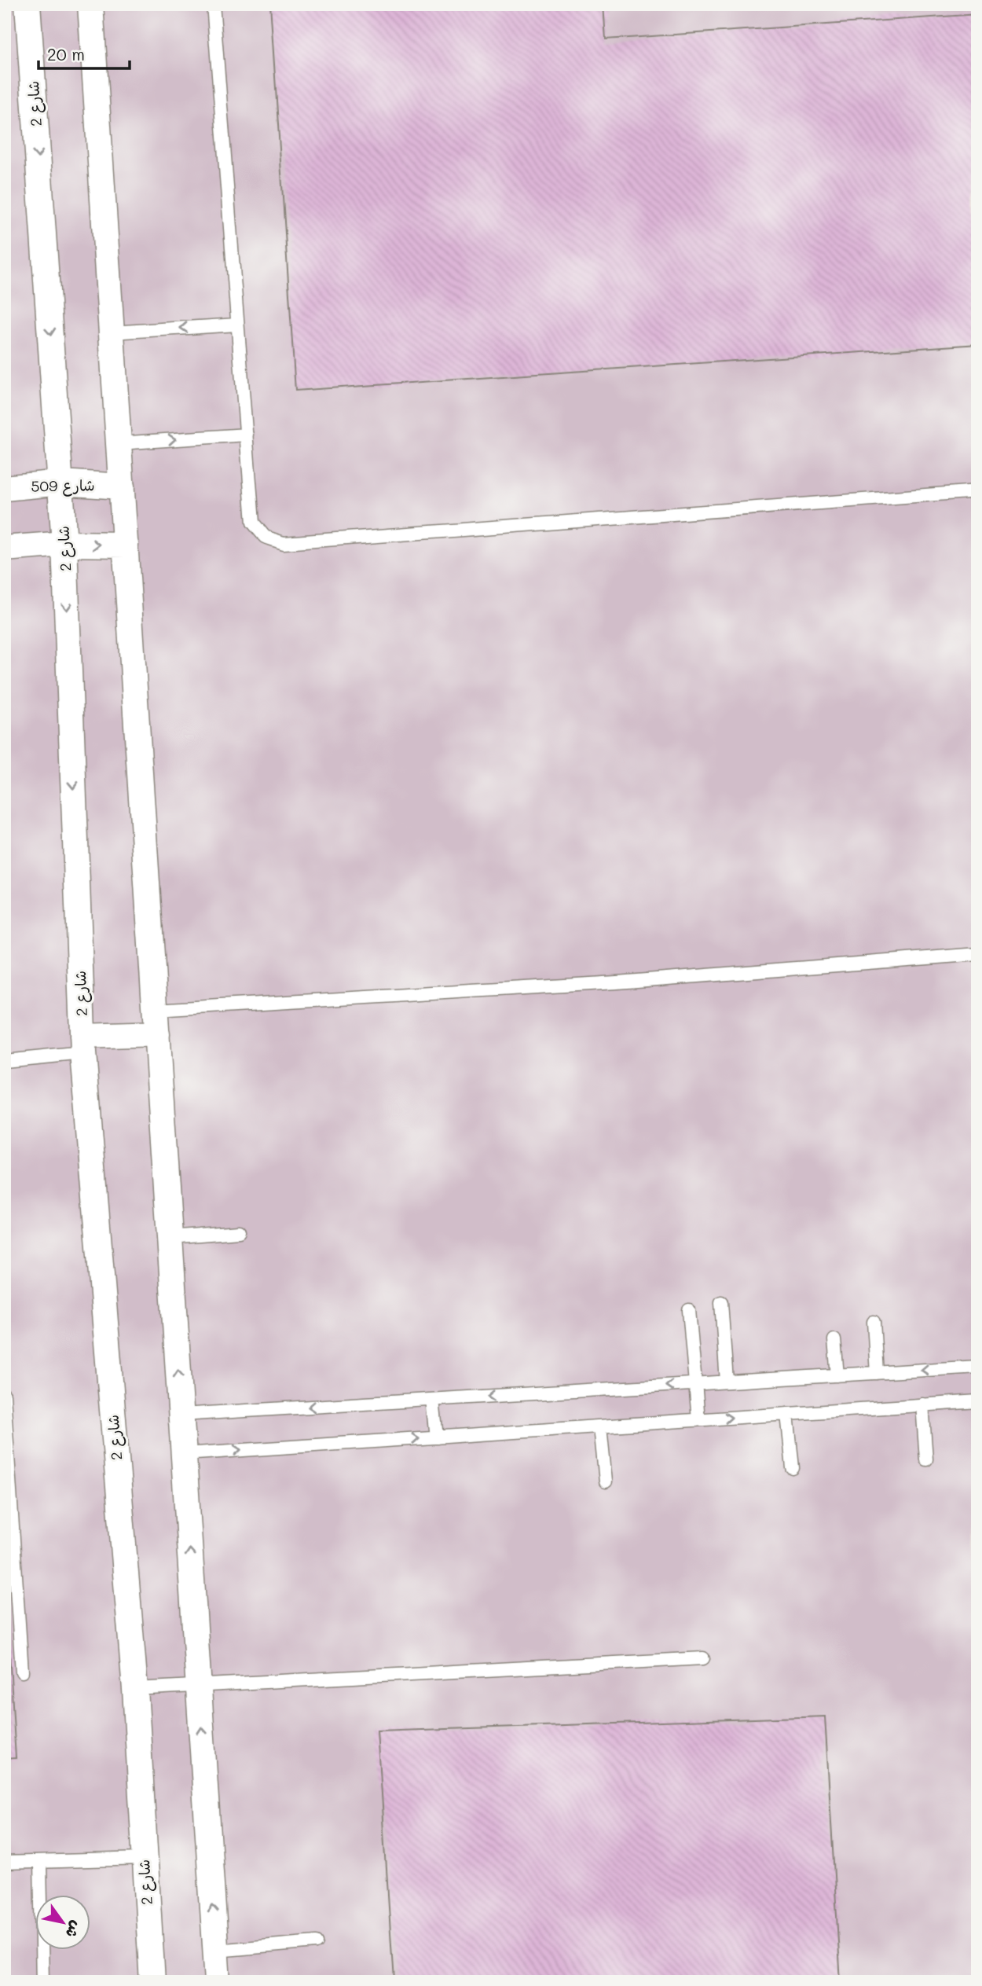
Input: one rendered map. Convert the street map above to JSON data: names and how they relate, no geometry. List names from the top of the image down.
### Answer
{
  "streets": {
    "street": ["شارع 2", "شارع 509"]
  },
  "crossings": [
    ["شارع 2", "شارع 509"]
  ],
  "scale_bar": "20 m",
  "north": "bottom right"
}
